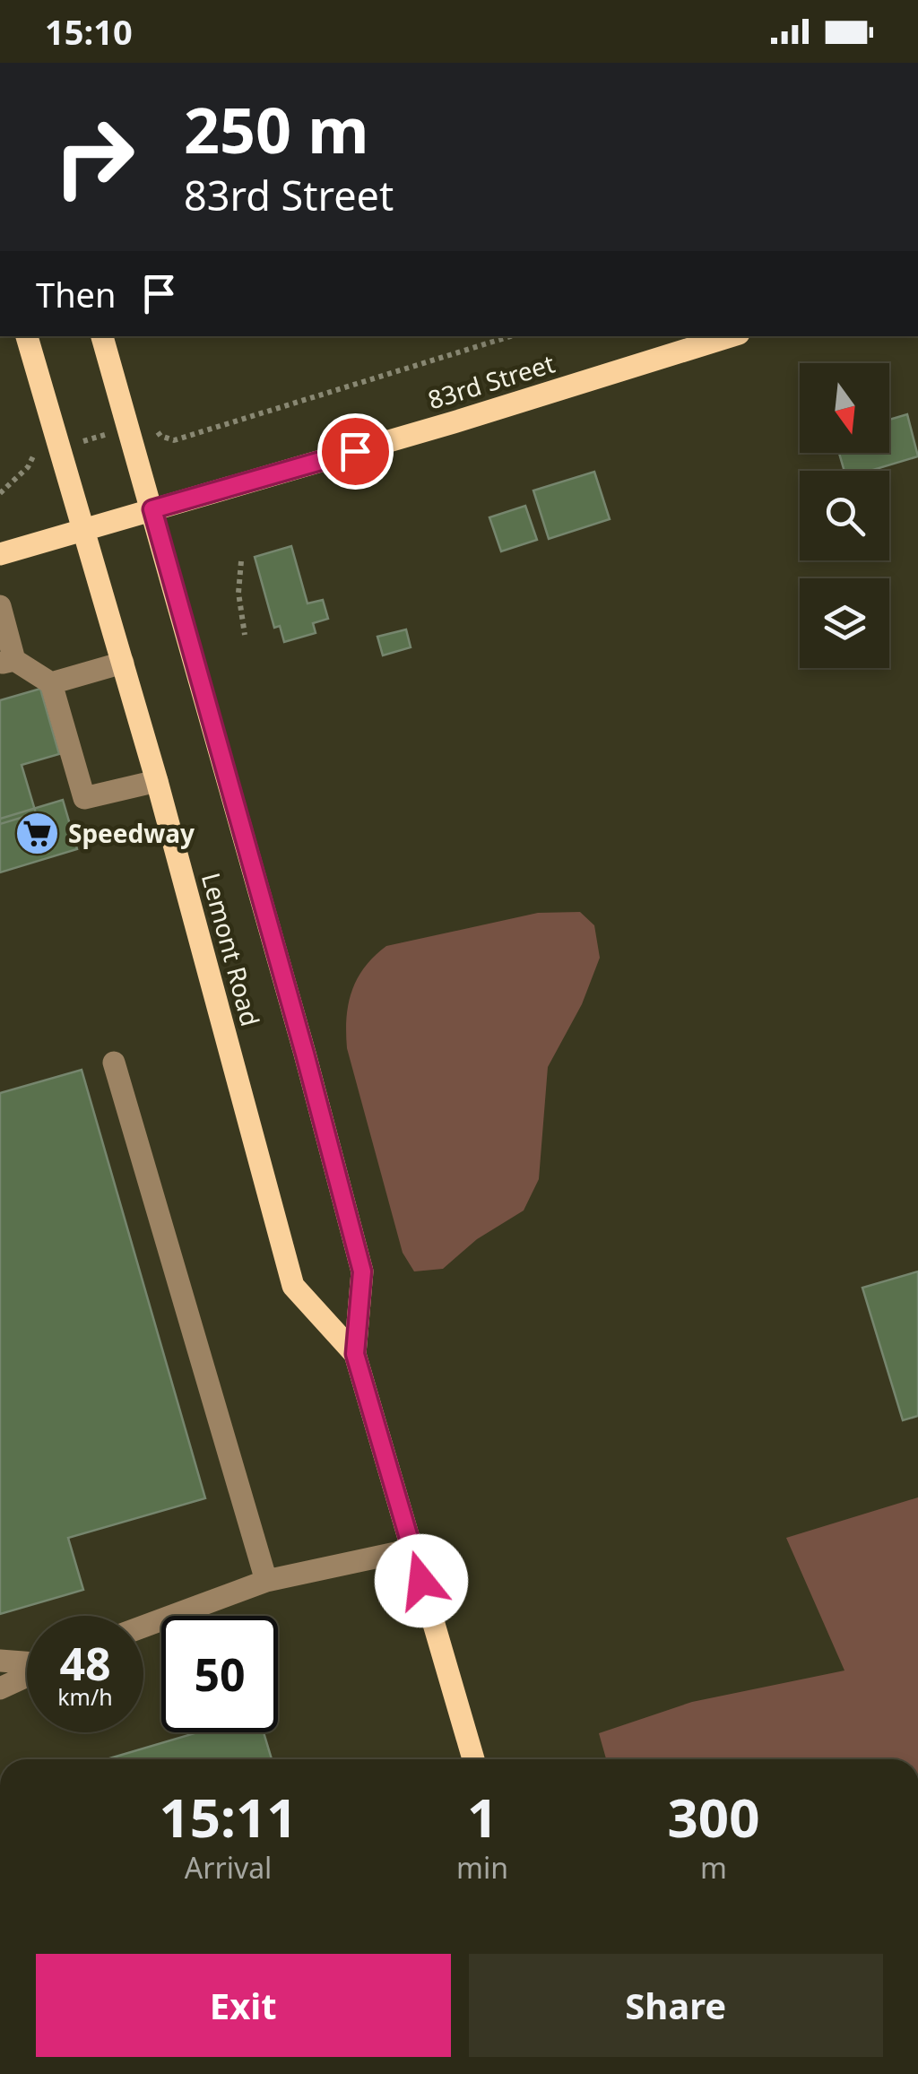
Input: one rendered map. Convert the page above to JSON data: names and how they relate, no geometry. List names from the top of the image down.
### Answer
{
  "streets": {
    "main road": ["83rd Street", "Lemont Road"]
  },
  "crossings": [
    ["83rd Street", "Lemont Road"]
  ],
  "places": {
    "supermarket": ["Speedway"]
  },
  "north": "bottom",
  "page": {
    "status": "15:10",
    "turn": ["250 m", "83rd Street"],
    "then": "Then",
    "speed": "48 km/h",
    "limit": "50",
    "eta": [
      "15:11",
      "Arrival",
      "1",
      "min",
      "300",
      "m"
    ],
    "buttons": ["Exit", "Share"]
  }
}
